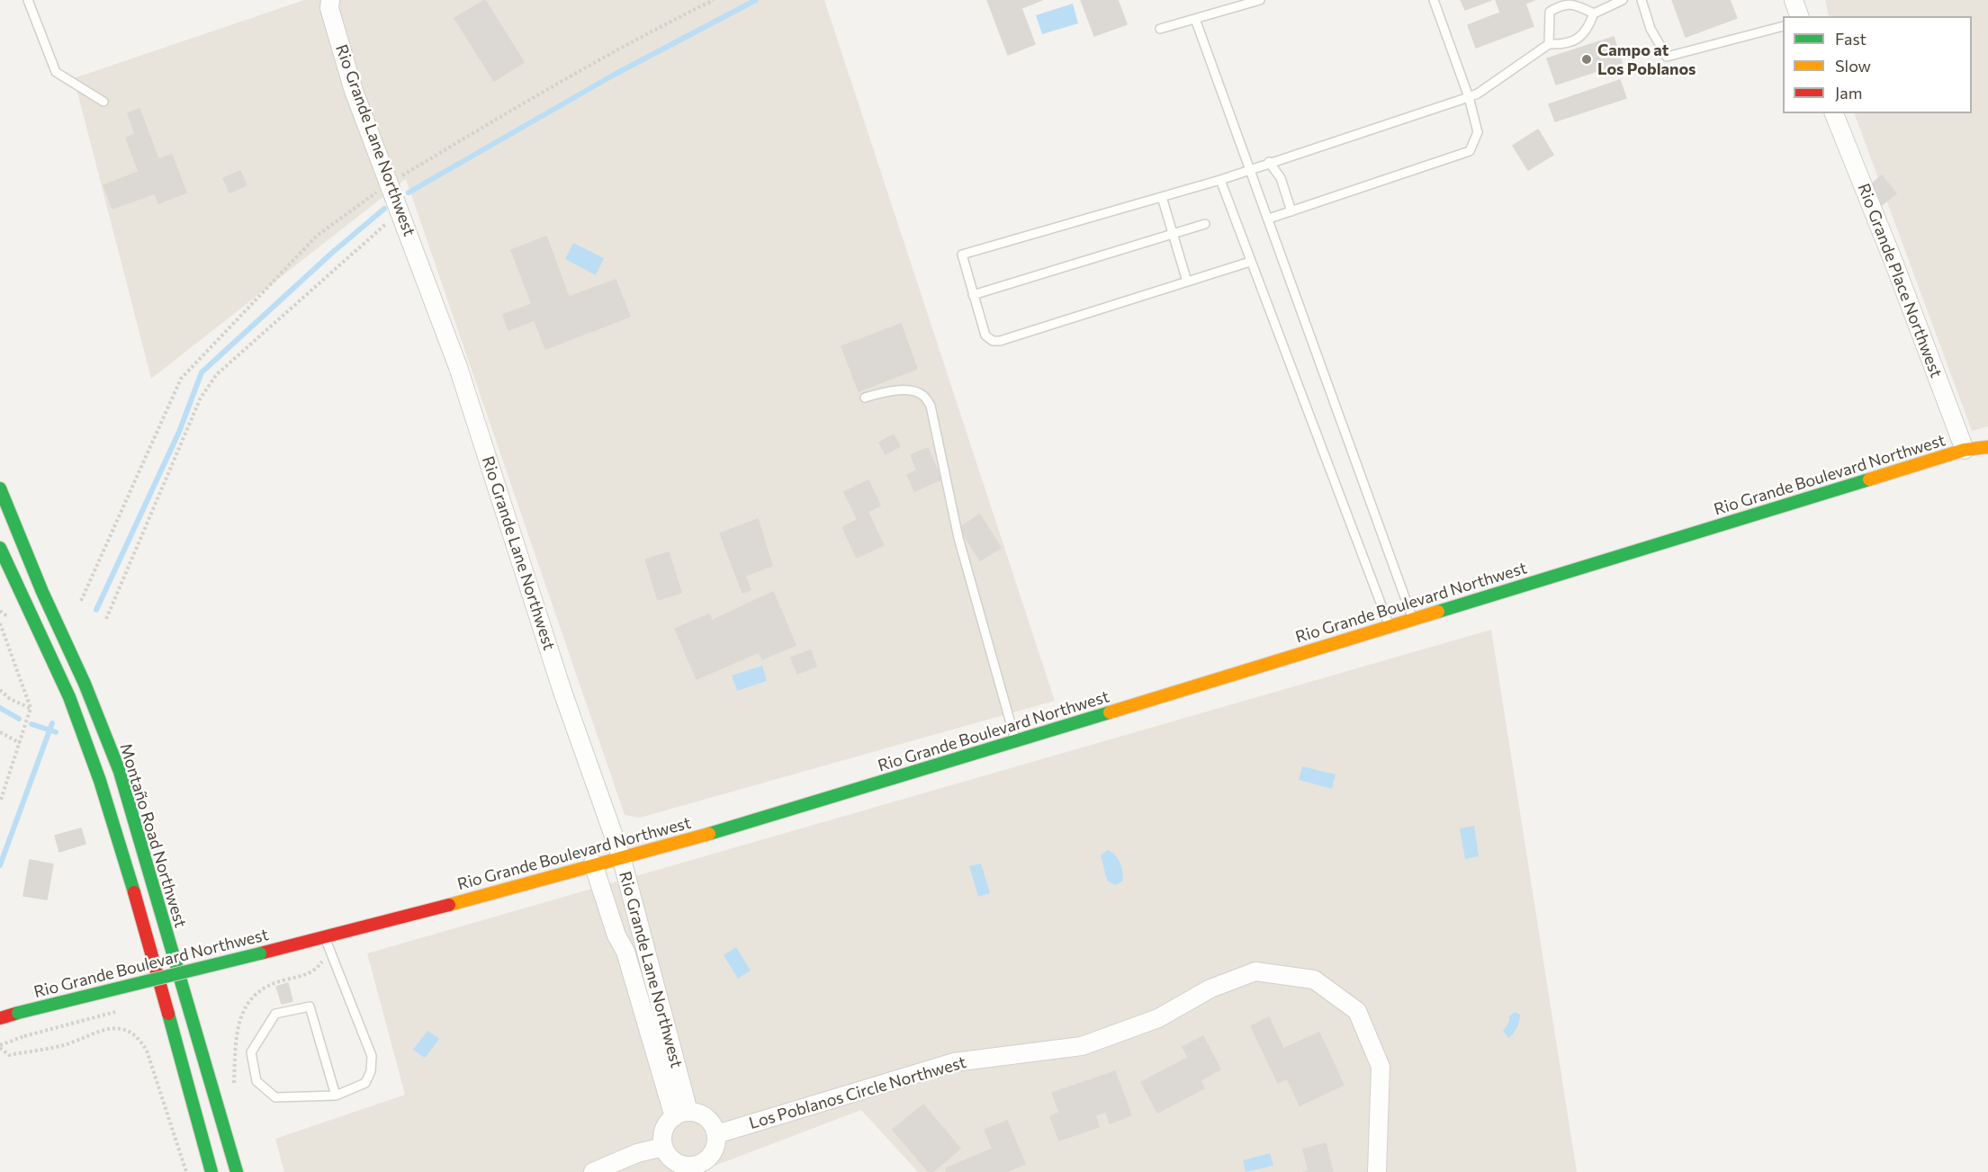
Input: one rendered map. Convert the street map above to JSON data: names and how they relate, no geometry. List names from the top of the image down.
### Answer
{
  "streets": {
    "street": [
      "Rio Grande Lane Northwest",
      "Rio Grande Place Northwest",
      "Rio Grande Boulevard Northwest",
      "Montaño Road Northwest",
      "Los Poblanos Circle Northwest"
    ]
  },
  "crossings": [
    ["Rio Grande Lane Northwest", "Rio Grande Boulevard Northwest"],
    ["Rio Grande Lane Northwest", "Los Poblanos Circle Northwest"],
    ["Rio Grande Place Northwest", "Rio Grande Boulevard Northwest"]
  ],
  "places": ["Campo at Los Poblanos"],
  "legend": ["Fast", "Slow", "Jam"]
}
